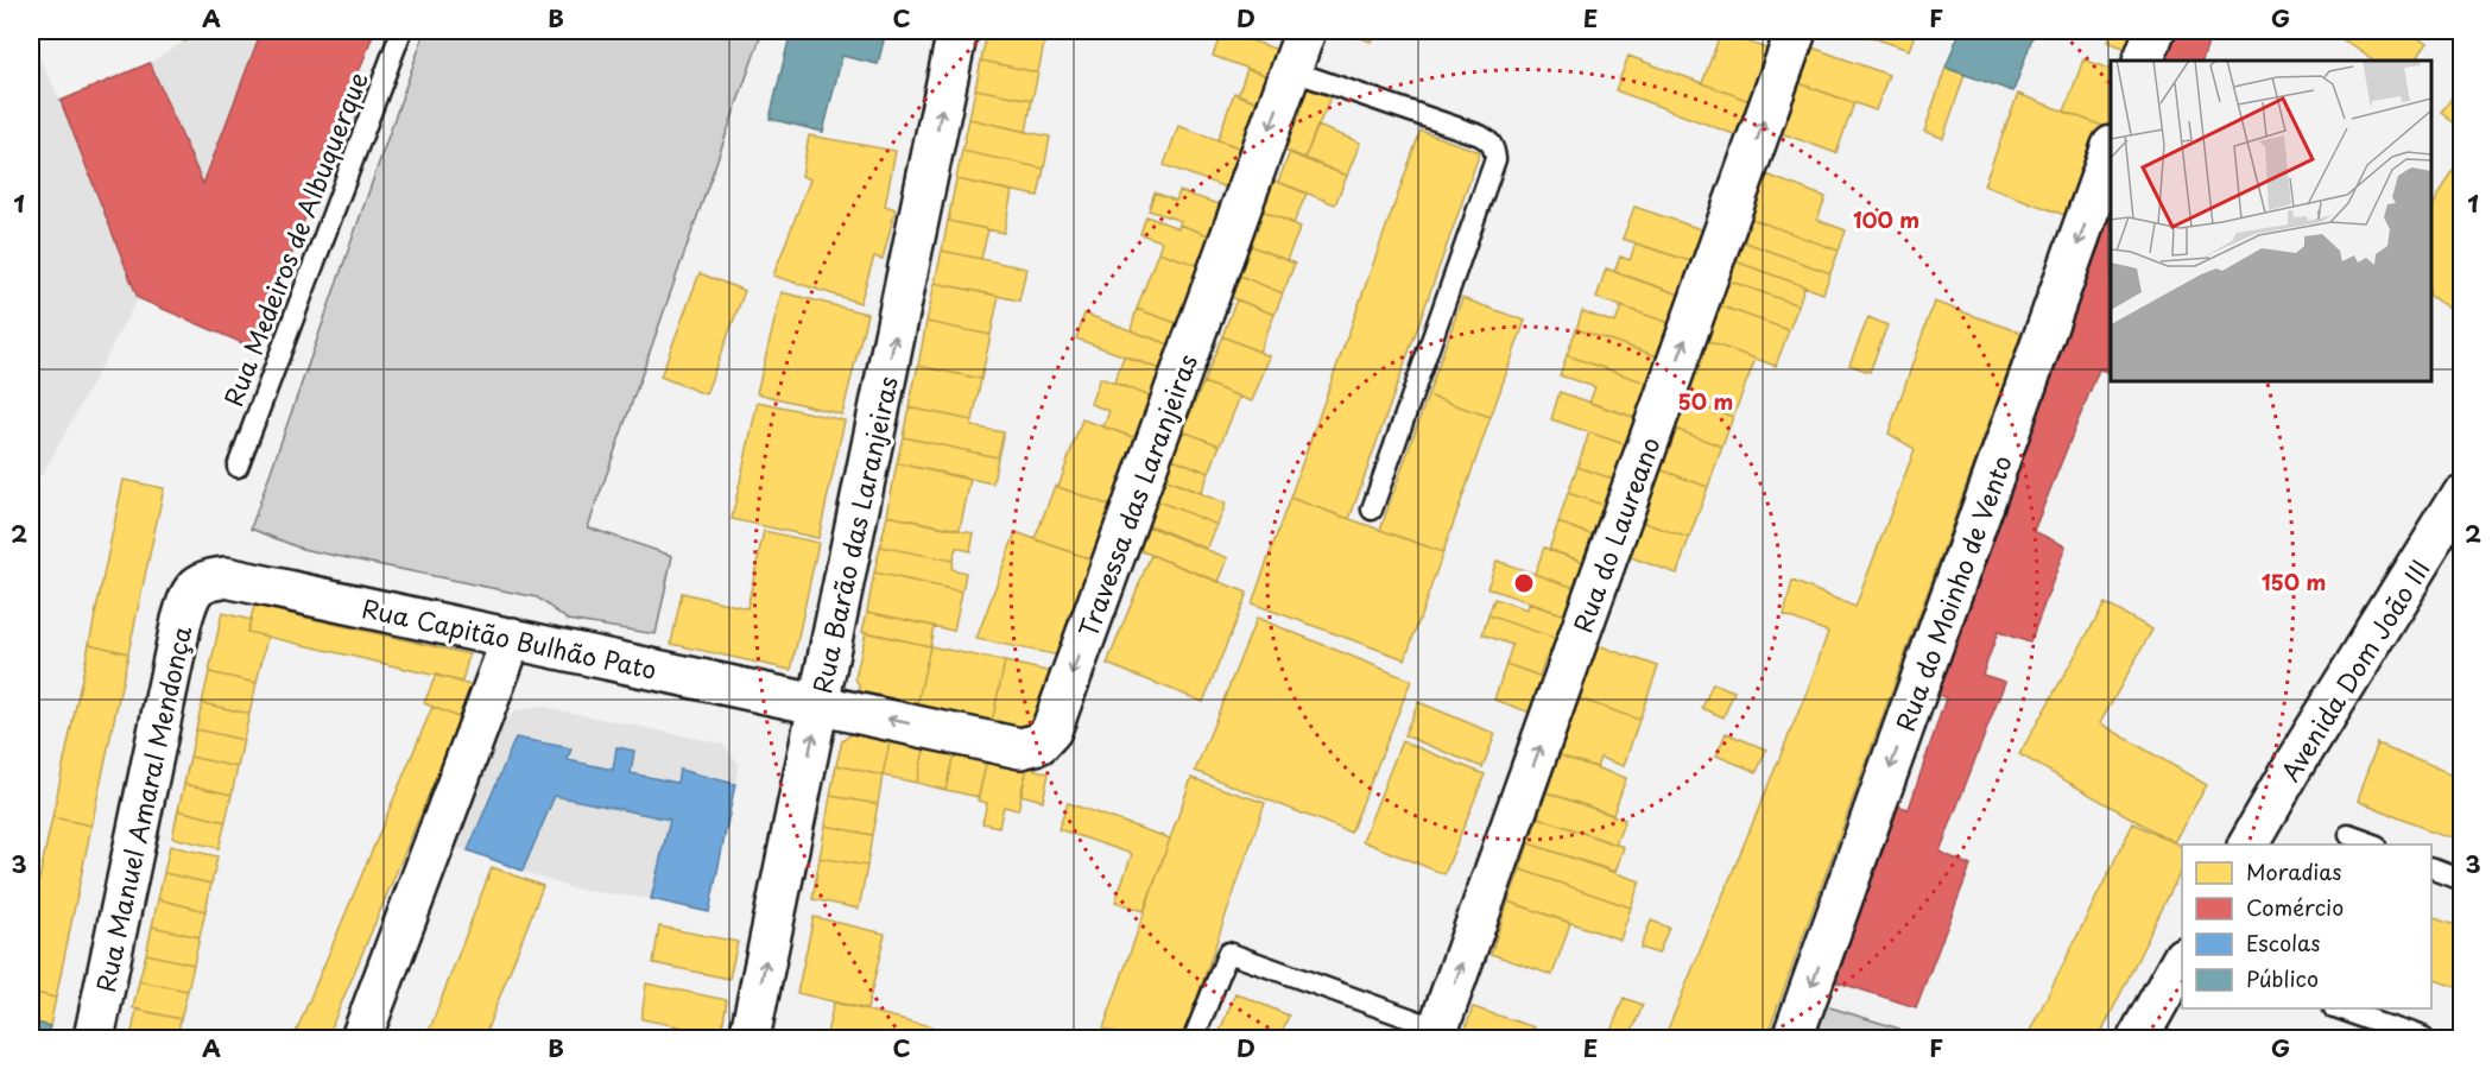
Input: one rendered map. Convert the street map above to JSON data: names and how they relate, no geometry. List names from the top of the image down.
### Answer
{
  "streets": {
    "street": [
      "Travessa das Laranjeiras",
      "Rua Barão das Laranjeiras",
      "Rua do Laureano",
      "Rua do Moinho de Vento",
      "Rua Capitão Bulhão Pato",
      "Avenida Dom João III",
      "Rua Manuel Amaral Mendonça"
    ],
    "lane": ["Rua Medeiros de Albuquerque"]
  },
  "crossings": [
    ["Travessa das Laranjeiras", "Rua Barão das Laranjeiras"],
    ["Travessa das Laranjeiras", "Rua Capitão Bulhão Pato"],
    ["Rua Barão das Laranjeiras", "Rua Capitão Bulhão Pato"],
    ["Rua Capitão Bulhão Pato", "Rua Manuel Amaral Mendonça"]
  ],
  "one_way": [
    "Travessa das Laranjeiras",
    "Rua Barão das Laranjeiras",
    "Rua do Laureano",
    "Rua do Moinho de Vento"
  ],
  "legend": [
    "Moradias",
    "Comércio",
    "Escolas",
    "Público"
  ],
  "grid": {
    "columns": [
      "A",
      "B",
      "C",
      "D",
      "E",
      "F",
      "G"
    ],
    "rows": ["1", "2", "3"]
  },
  "rings": ["100 m", "50 m", "150 m"]
}
